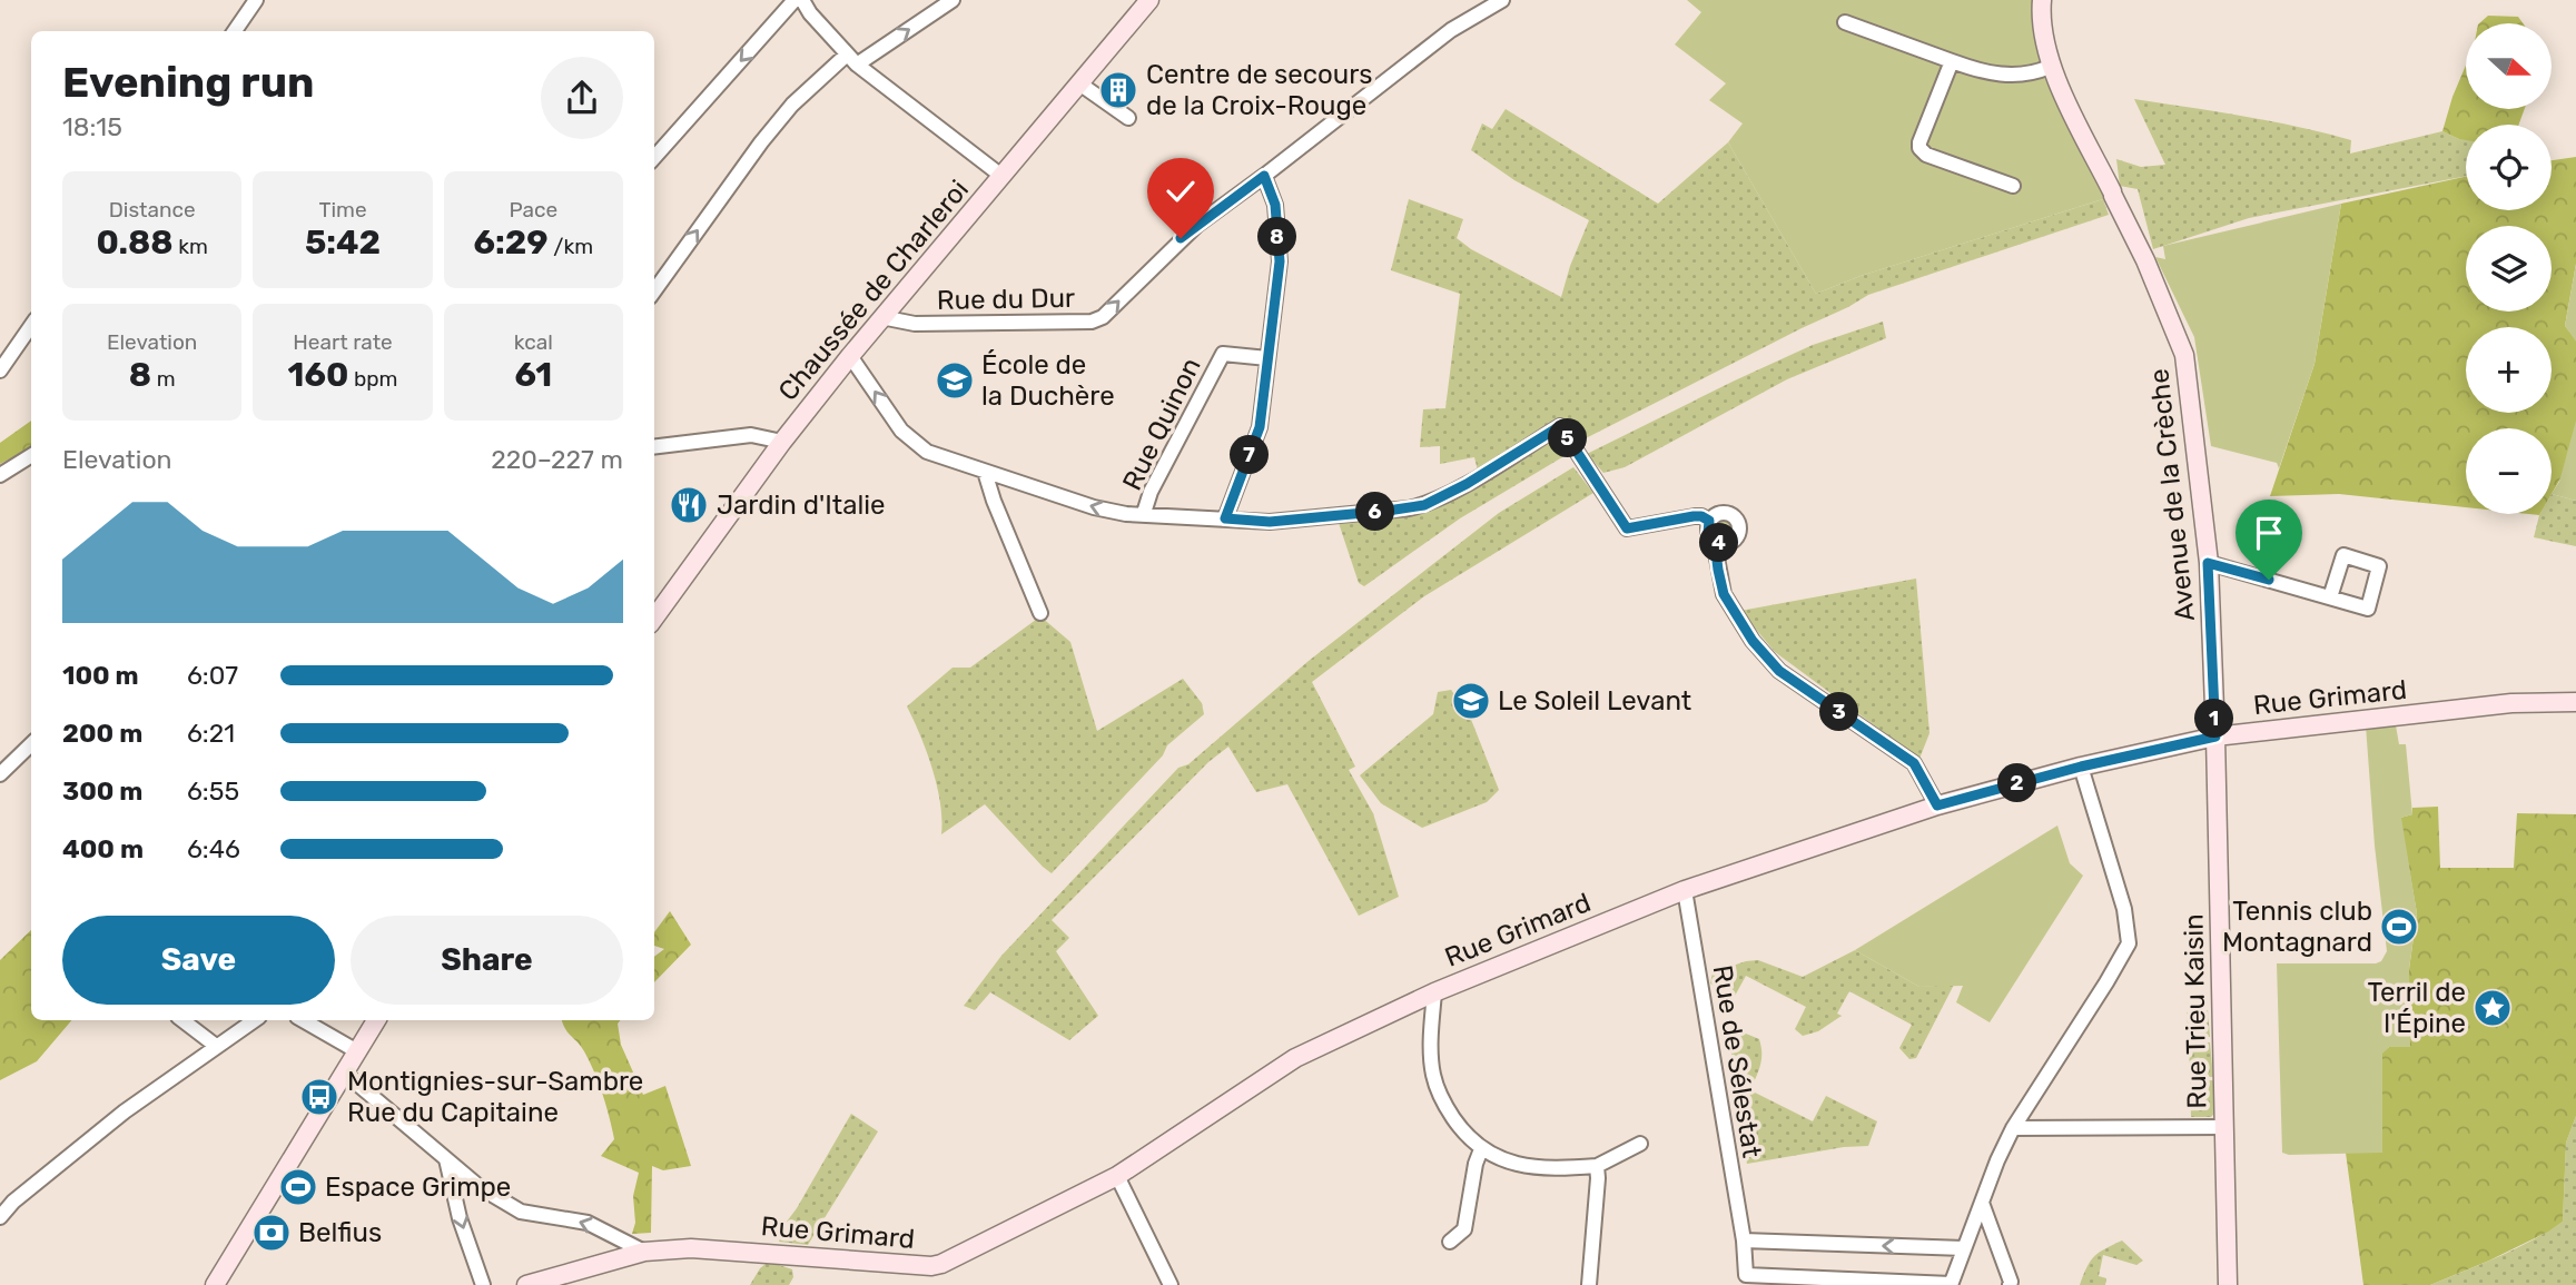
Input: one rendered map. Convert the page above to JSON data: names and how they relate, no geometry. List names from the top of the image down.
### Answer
{
  "streets": {
    "street": [
      "Chaussée de Charleroi",
      "Rue du Dur",
      "Rue Quinon",
      "Avenue de la Crèche",
      "Rue Grimard",
      "Rue Trieu Kaisin",
      "Rue de Sélestat"
    ]
  },
  "crossings": [
    ["Chaussée de Charleroi", "Rue du Dur"],
    ["Avenue de la Crèche", "Rue Grimard"],
    ["Avenue de la Crèche", "Rue Trieu Kaisin"],
    ["Rue Grimard", "Rue Trieu Kaisin"],
    ["Rue Grimard", "Rue de Sélestat"]
  ],
  "one_way": ["Rue du Dur"],
  "places": {
    "building": ["Centre de secours de la Croix-Rouge"],
    "school or university": ["École de la Duchère", "Le Soleil Levant"],
    "restaurant": ["Jardin d'Italie"],
    "sports": ["Tennis club Montagnard", "Espace Grimpe"],
    "place": ["Terril de l'Épine"],
    "bus stop": ["Montignies-sur-Sambre Rue du Capitaine"],
    "bank": ["Belfius"]
  },
  "north": "right",
  "page": {
    "map_buttons": ["+", "−"],
    "heading": ["Evening run", "18:15"],
    "stats": [
      ["Distance", "0.88 km"],
      ["Time", "5:42"],
      ["Pace", "6:29 /km"],
      ["Elevation", "8 m"],
      ["Heart rate", "160 bpm"],
      ["kcal", "61"]
    ],
    "pins": [
      "8",
      "5",
      "7",
      "6",
      "4",
      "3",
      "1",
      "2"
    ],
    "chart": ["Elevation", "220–227 m"],
    "list": [
      {
        "name": "100 m",
        "note": "6:07"
      },
      {
        "name": "200 m",
        "note": "6:21"
      },
      {
        "name": "300 m",
        "note": "6:55"
      },
      {
        "name": "400 m",
        "note": "6:46"
      }
    ],
    "buttons": ["Save", "Share"]
  }
}
